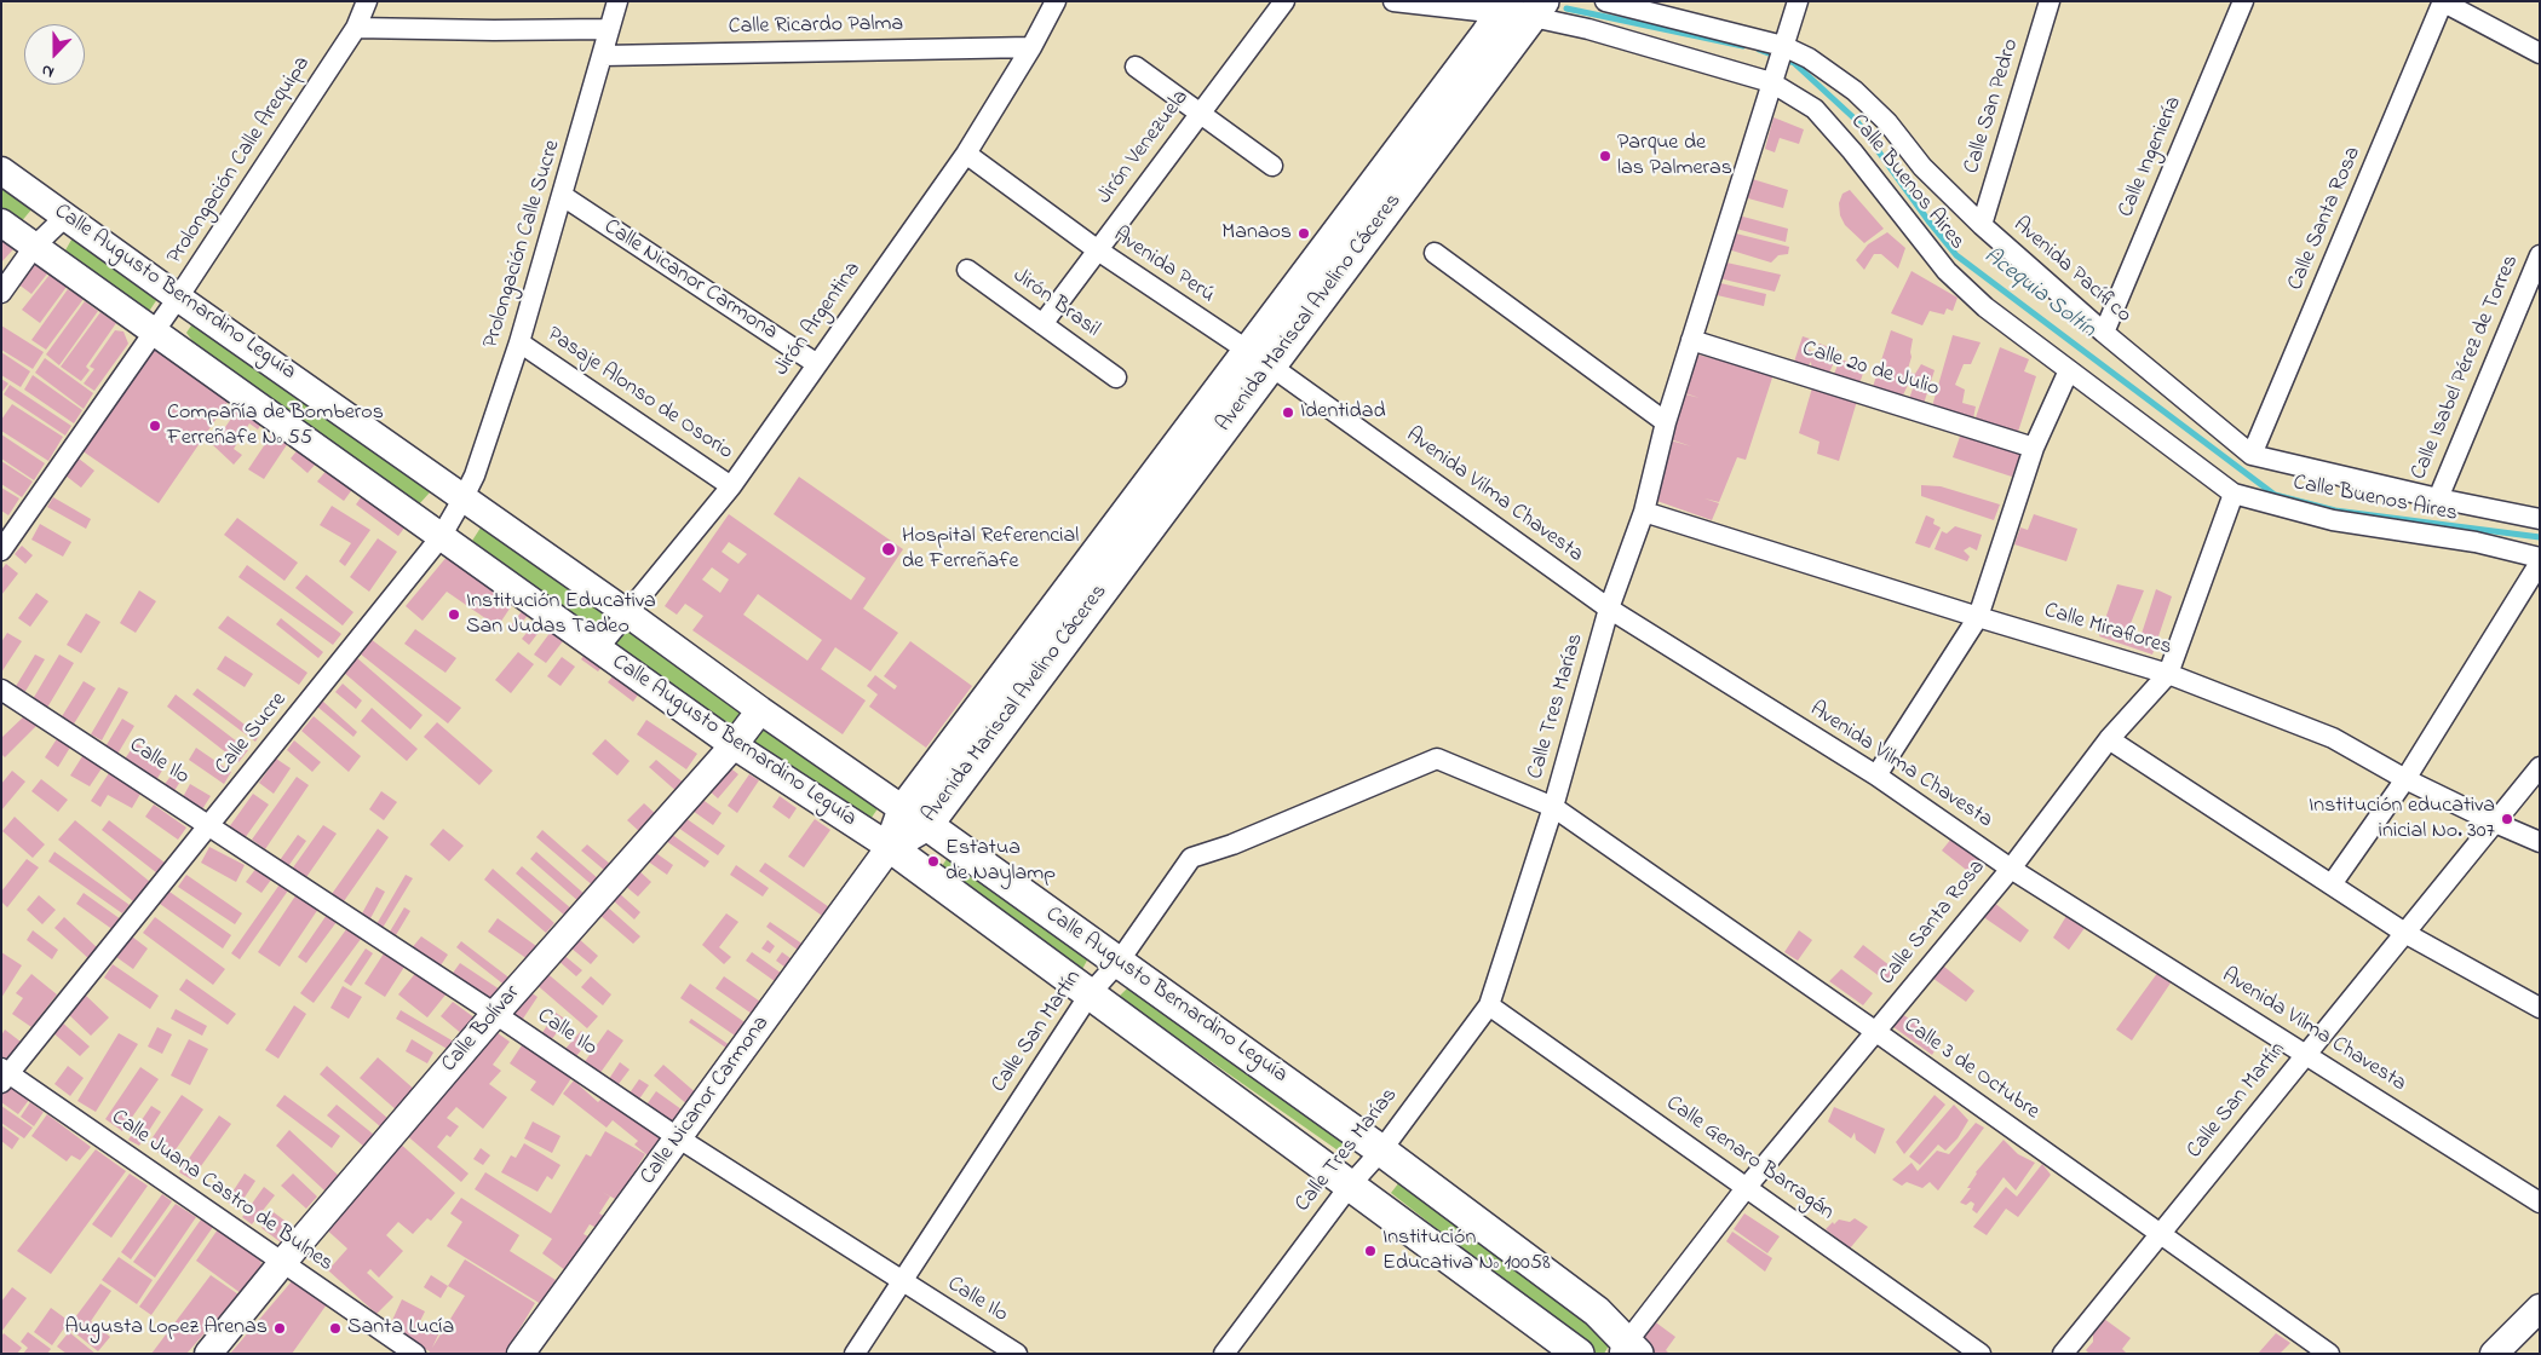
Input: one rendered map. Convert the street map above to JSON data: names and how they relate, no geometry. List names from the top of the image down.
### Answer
{
  "streets": {
    "main road": [
      "Calle Nicanor Carmona",
      "Calle Augusto Bernardino Leguía",
      "Avenida Mariscal Avelino Cáceres",
      "Calle Bolívar"
    ],
    "street": [
      "Calle Ricardo Palma",
      "Calle San Pedro",
      "Jirón Venezuela",
      "Calle Ingeniería",
      "Prolongación Calle Arequipa",
      "Calle Buenos Aires",
      "Calle Santa Rosa",
      "Prolongación Calle Sucre",
      "Avenida Perú",
      "Avenida Pacífico",
      "Jirón Brasil",
      "Jirón Argentina",
      "Calle Isabel Pérez de Torres",
      "Calle 20 de Julio",
      "Pasaje Alonso de Osorio",
      "Avenida Vilma Chavesta",
      "Calle Miraflores",
      "Calle Tres Marías",
      "Calle Sucre",
      "Calle Ilo",
      "Calle San Martín",
      "Calle 3 de Octubre",
      "Calle Genaro Barragán",
      "Calle Juana Castro de Bulnes"
    ]
  },
  "crossings": [
    ["Calle Ricardo Palma", "Prolongación Calle Sucre"],
    ["Calle Ricardo Palma", "Jirón Argentina"],
    ["Calle San Pedro", "Avenida Pacífico"],
    ["Jirón Venezuela", "Avenida Perú"],
    ["Jirón Venezuela", "Jirón Brasil"],
    ["Calle Ingeniería", "Avenida Pacífico"],
    ["Prolongación Calle Arequipa", "Calle Augusto Bernardino Leguía"],
    ["Calle Buenos Aires", "Calle Santa Rosa"],
    ["Calle Buenos Aires", "Avenida Pacífico"],
    ["Calle Buenos Aires", "Avenida Mariscal Avelino Cáceres"],
    ["Calle Buenos Aires", "Calle Tres Marías"],
    ["Calle Santa Rosa", "Avenida Pacífico"],
    ["Calle Santa Rosa", "Calle Augusto Bernardino Leguía"],
    ["Calle Santa Rosa", "Avenida Vilma Chavesta"],
    ["Calle Santa Rosa", "Calle Miraflores"],
    ["Calle Santa Rosa", "Calle 3 de Octubre"],
    ["Calle Santa Rosa", "Calle Genaro Barragán"],
    ["Prolongación Calle Sucre", "Calle Nicanor Carmona"],
    ["Prolongación Calle Sucre", "Calle Augusto Bernardino Leguía"],
    ["Prolongación Calle Sucre", "Pasaje Alonso de Osorio"],
    ["Prolongación Calle Sucre", "Calle Sucre"],
    ["Avenida Perú", "Avenida Mariscal Avelino Cáceres"],
    ["Avenida Perú", "Jirón Argentina"],
    ["Avenida Perú", "Avenida Vilma Chavesta"],
    ["Avenida Pacífico", "Calle Isabel Pérez de Torres"],
    ["Avenida Pacífico", "Calle Tres Marías"],
    ["Calle Nicanor Carmona", "Calle Augusto Bernardino Leguía"],
    ["Calle Nicanor Carmona", "Avenida Mariscal Avelino Cáceres"],
    ["Calle Nicanor Carmona", "Jirón Argentina"],
    ["Calle Nicanor Carmona", "Calle Ilo"],
    ["Calle Augusto Bernardino Leguía", "Avenida Mariscal Avelino Cáceres"],
    ["Calle Augusto Bernardino Leguía", "Jirón Argentina"],
    ["Calle Augusto Bernardino Leguía", "Calle Tres Marías"],
    ["Calle Augusto Bernardino Leguía", "Calle Sucre"],
    ["Calle Augusto Bernardino Leguía", "Calle Bolívar"],
    ["Calle Augusto Bernardino Leguía", "Calle San Martín"],
    ["Avenida Mariscal Avelino Cáceres", "Avenida Vilma Chavesta"],
    ["Jirón Argentina", "Pasaje Alonso de Osorio"],
    ["Calle 20 de Julio", "Calle Tres Marías"],
    ["Avenida Vilma Chavesta", "Calle Tres Marías"],
    ["Avenida Vilma Chavesta", "Calle San Martín"],
    ["Calle Miraflores", "Calle Tres Marías"],
    ["Calle Miraflores", "Calle San Martín"],
    ["Calle Tres Marías", "Calle San Martín"],
    ["Calle Tres Marías", "Calle 3 de Octubre"],
    ["Calle Tres Marías", "Calle Genaro Barragán"],
    ["Calle Sucre", "Calle Ilo"],
    ["Calle Sucre", "Calle Juana Castro de Bulnes"],
    ["Calle Ilo", "Calle Bolívar"],
    ["Calle Ilo", "Calle San Martín"],
    ["Calle Bolívar", "Calle Juana Castro de Bulnes"],
    ["Calle San Martín", "Calle 3 de Octubre"]
  ],
  "water": ["Acequia Soltín"],
  "places": [
    "Parque de las Palmeras",
    "Manaos",
    "Identidad",
    "Compañía de Bomberos Ferreñafe Nº 55",
    "Hospital Referencial de Ferreñafe",
    "Institución Educativa San Judas Tadeo",
    "Institución educativa inicial No. 307",
    "Estatua de Naylamp",
    "Institución Educativa Nº 10058",
    "Augusta Lopez Arenas",
    "Santa Lucía"
  ],
  "north": "bottom"
}
